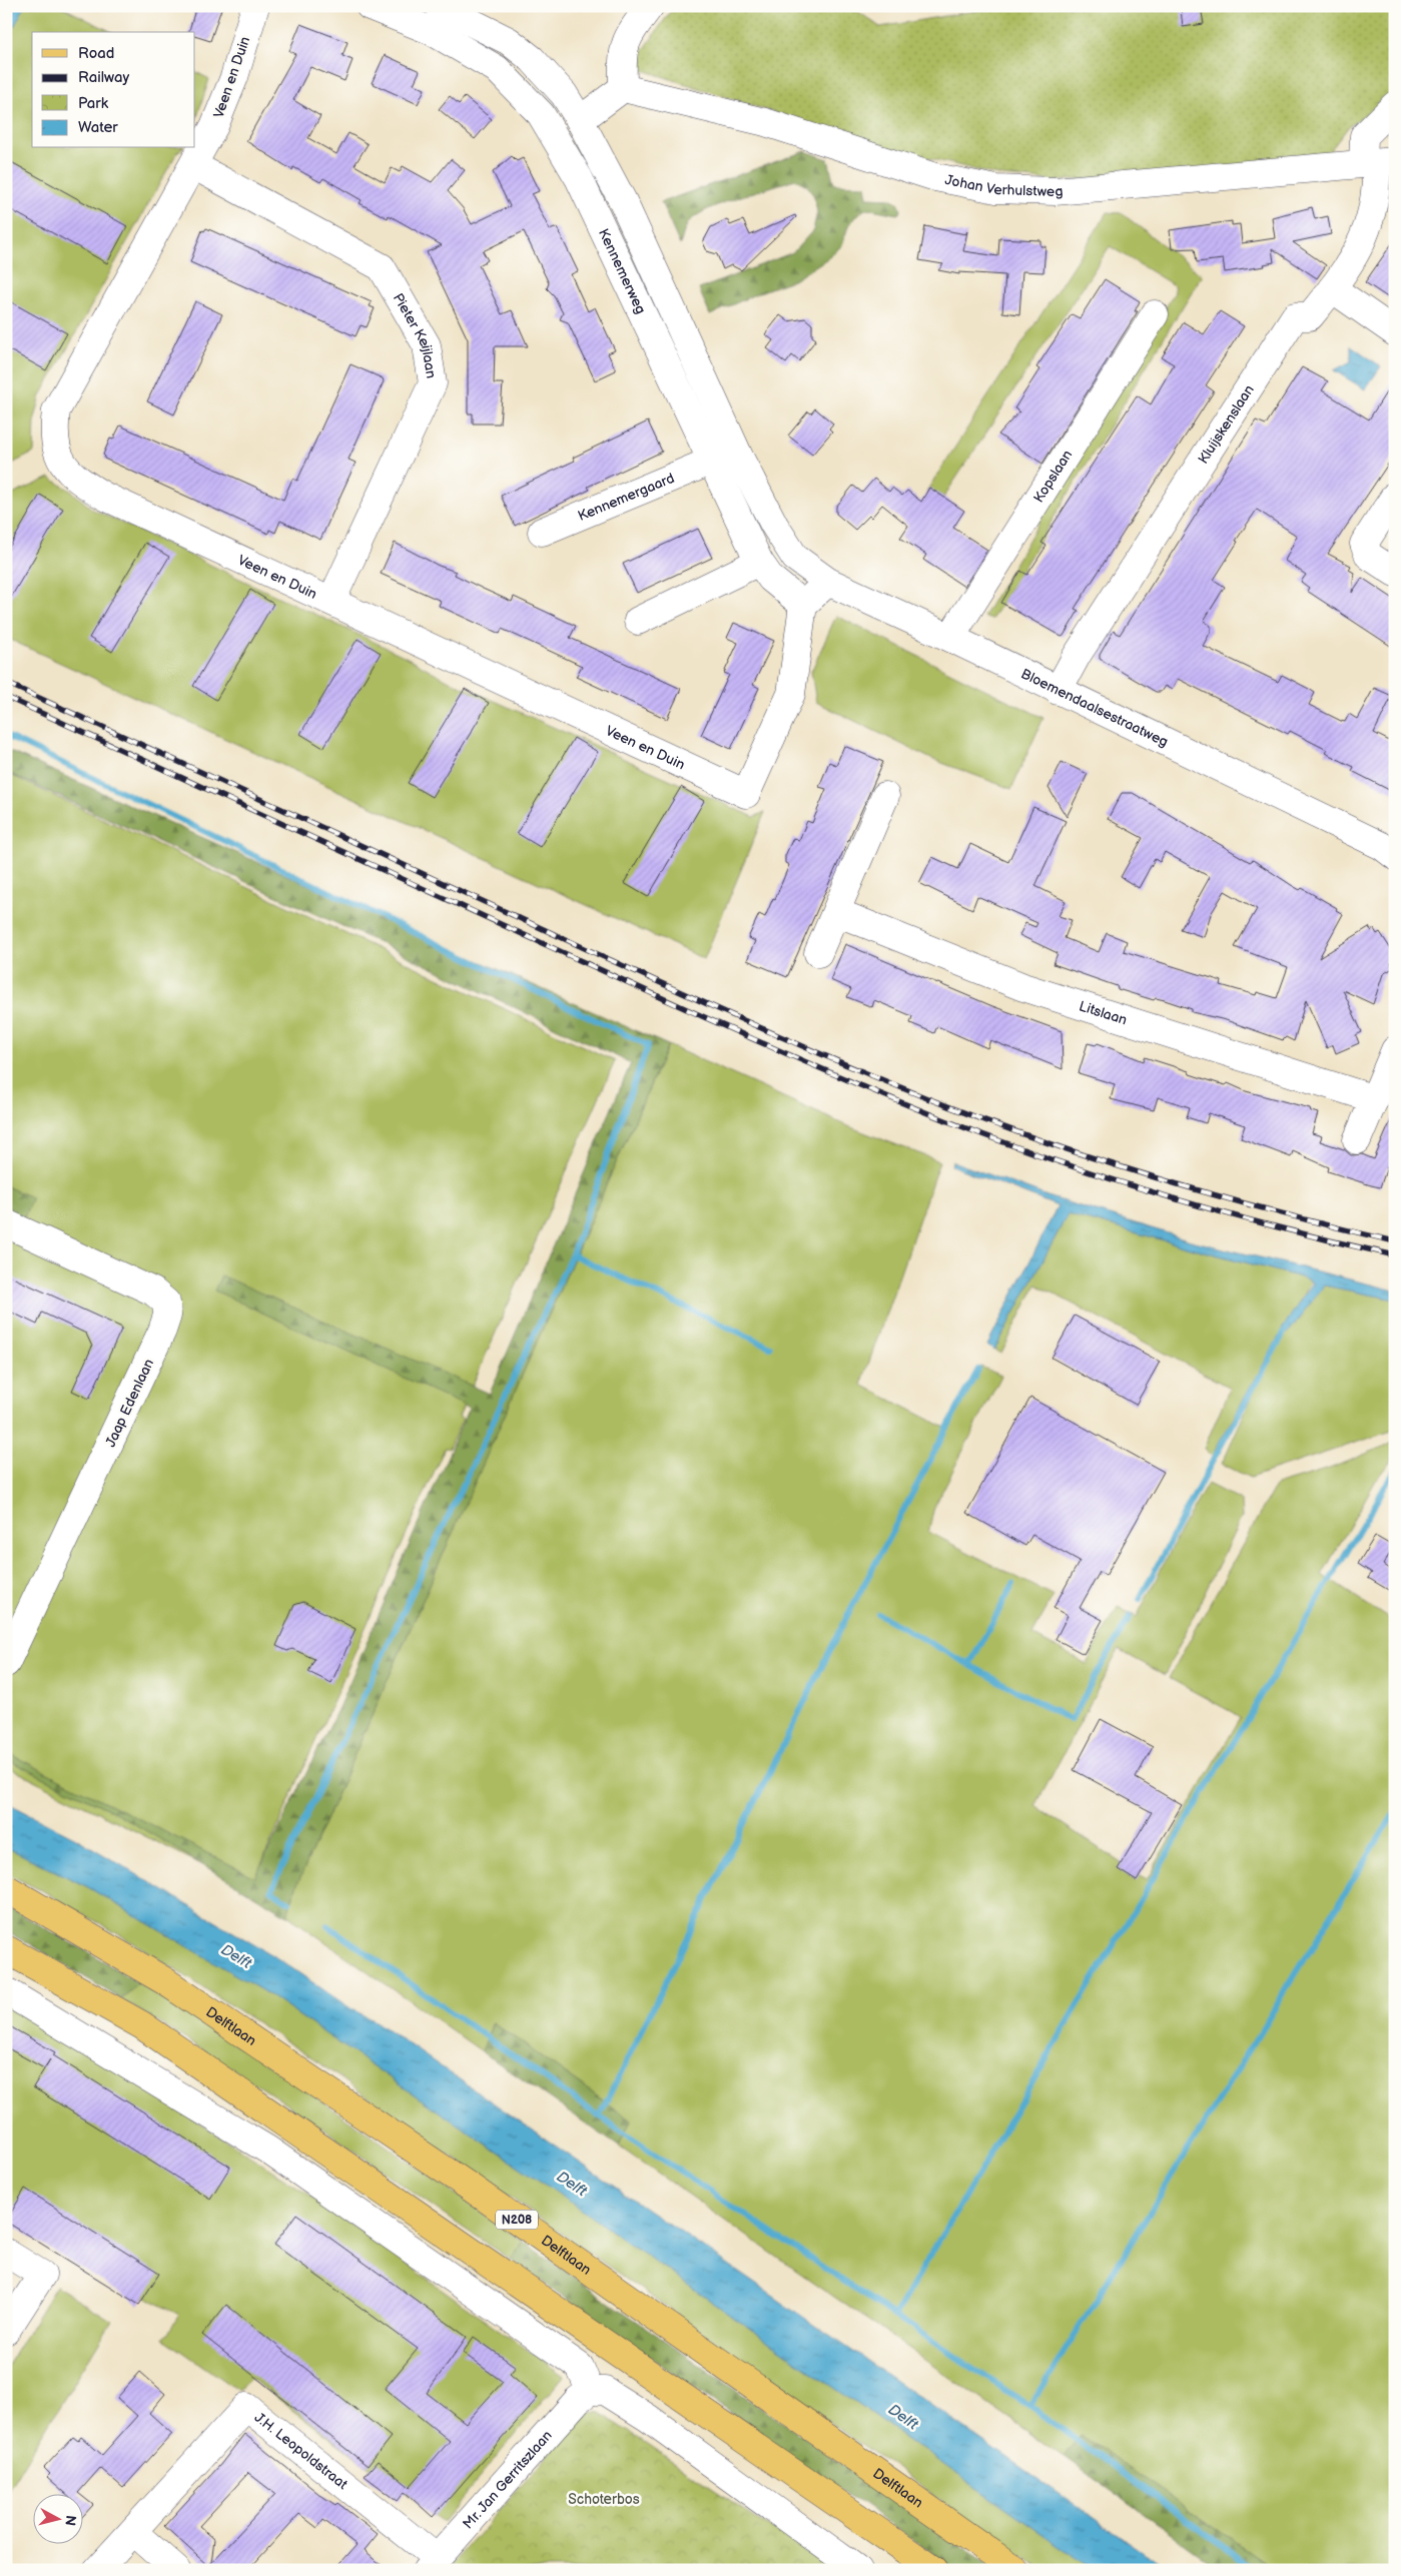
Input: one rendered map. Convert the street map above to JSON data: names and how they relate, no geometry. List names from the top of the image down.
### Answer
{
  "streets": {
    "main road": ["Delftlaan", "N208"],
    "street": [
      "Veen en Duin",
      "Johan Verhulstweg",
      "Kennemerweg",
      "Pieter Keijlaan",
      "Kluijskenslaan",
      "Kopslaan",
      "Kennemergaard",
      "Bloemendaalsestraatweg",
      "Litslaan",
      "Jaap Edenlaan",
      "J.H. Leopoldstraat",
      "Mr. Jan Gerritszlaan"
    ]
  },
  "crossings": [
    ["Veen en Duin", "Kennemerweg"],
    ["Veen en Duin", "Pieter Keijlaan"],
    ["Johan Verhulstweg", "Kluijskenslaan"],
    ["Kennemerweg", "Kennemergaard"],
    ["Kennemerweg", "Bloemendaalsestraatweg"],
    ["Kluijskenslaan", "Bloemendaalsestraatweg"],
    ["Kopslaan", "Bloemendaalsestraatweg"],
    ["J.H. Leopoldstraat", "Mr. Jan Gerritszlaan"]
  ],
  "water": ["Delft"],
  "parks": ["Schoterbos"],
  "legend": [
    "Road",
    "Railway",
    "Park",
    "Water"
  ],
  "north": "right"
}
